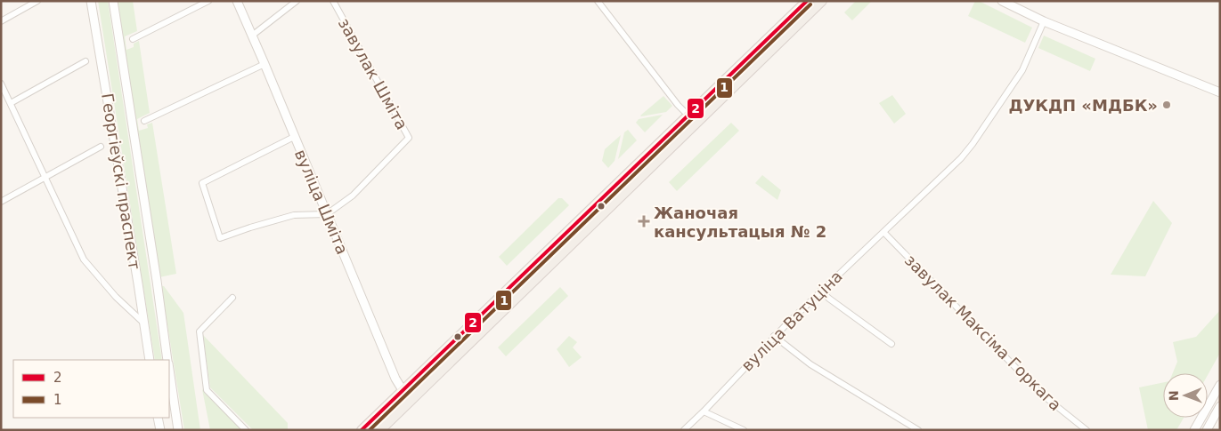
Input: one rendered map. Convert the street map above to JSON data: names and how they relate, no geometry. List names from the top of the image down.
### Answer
{
  "streets": {
    "main road": ["Георгіеўскі праспект", "вуліца Шміта"],
    "street": ["завулак Шміта", "вуліца Ватуціна", "завулак Максіма Горкага"]
  },
  "crossings": [
    ["завулак Шміта", "вуліца Шміта"],
    ["вуліца Ватуціна", "завулак Максіма Горкага"]
  ],
  "places": {
    "other": ["ДУКДП «МДБК»"],
    "health": ["Жаночая кансультацыя № 2"]
  },
  "lines": ["transit line 2", "transit line 1"],
  "legend": ["2", "1"],
  "north": "left"
}
